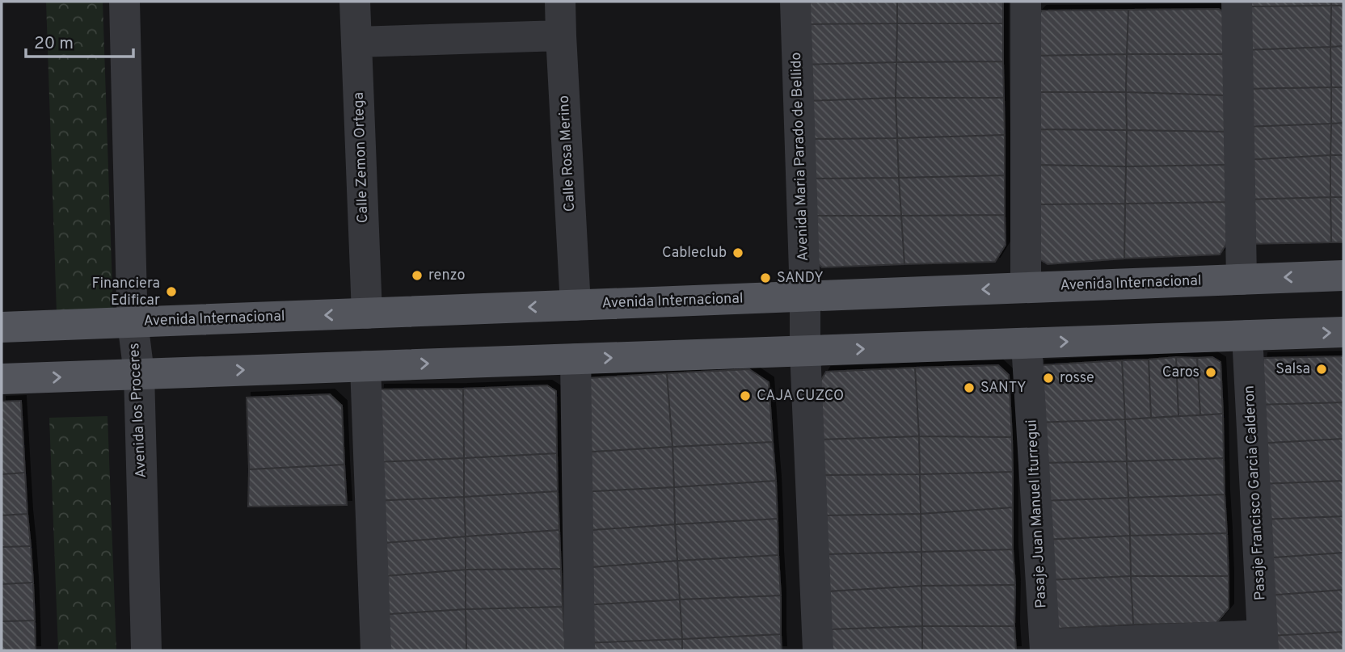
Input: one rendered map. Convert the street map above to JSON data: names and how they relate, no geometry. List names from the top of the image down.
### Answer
{
  "streets": {
    "main road": ["Avenida Internacional"],
    "street": [
      "Calle Rosa Merino",
      "Avenida Maria Parado de Bellido",
      "Calle Zemon Ortega",
      "Avenida los Proceres",
      "Pasaje Francisco Garcia Calderon",
      "Pasaje Juan Manuel Iturregui"
    ]
  },
  "crossings": [
    ["Calle Rosa Merino", "Avenida Internacional"],
    ["Avenida Maria Parado de Bellido", "Avenida Internacional"],
    ["Calle Zemon Ortega", "Avenida Internacional"],
    ["Avenida Internacional", "Avenida los Proceres"]
  ],
  "places": [
    "Cableclub",
    "renzo",
    "SANDY",
    "Financiera Edificar",
    "Salsa",
    "Caros",
    "rosse",
    "SANTY",
    "CAJA CUZCO"
  ],
  "scale_bar": "20 m"
}
